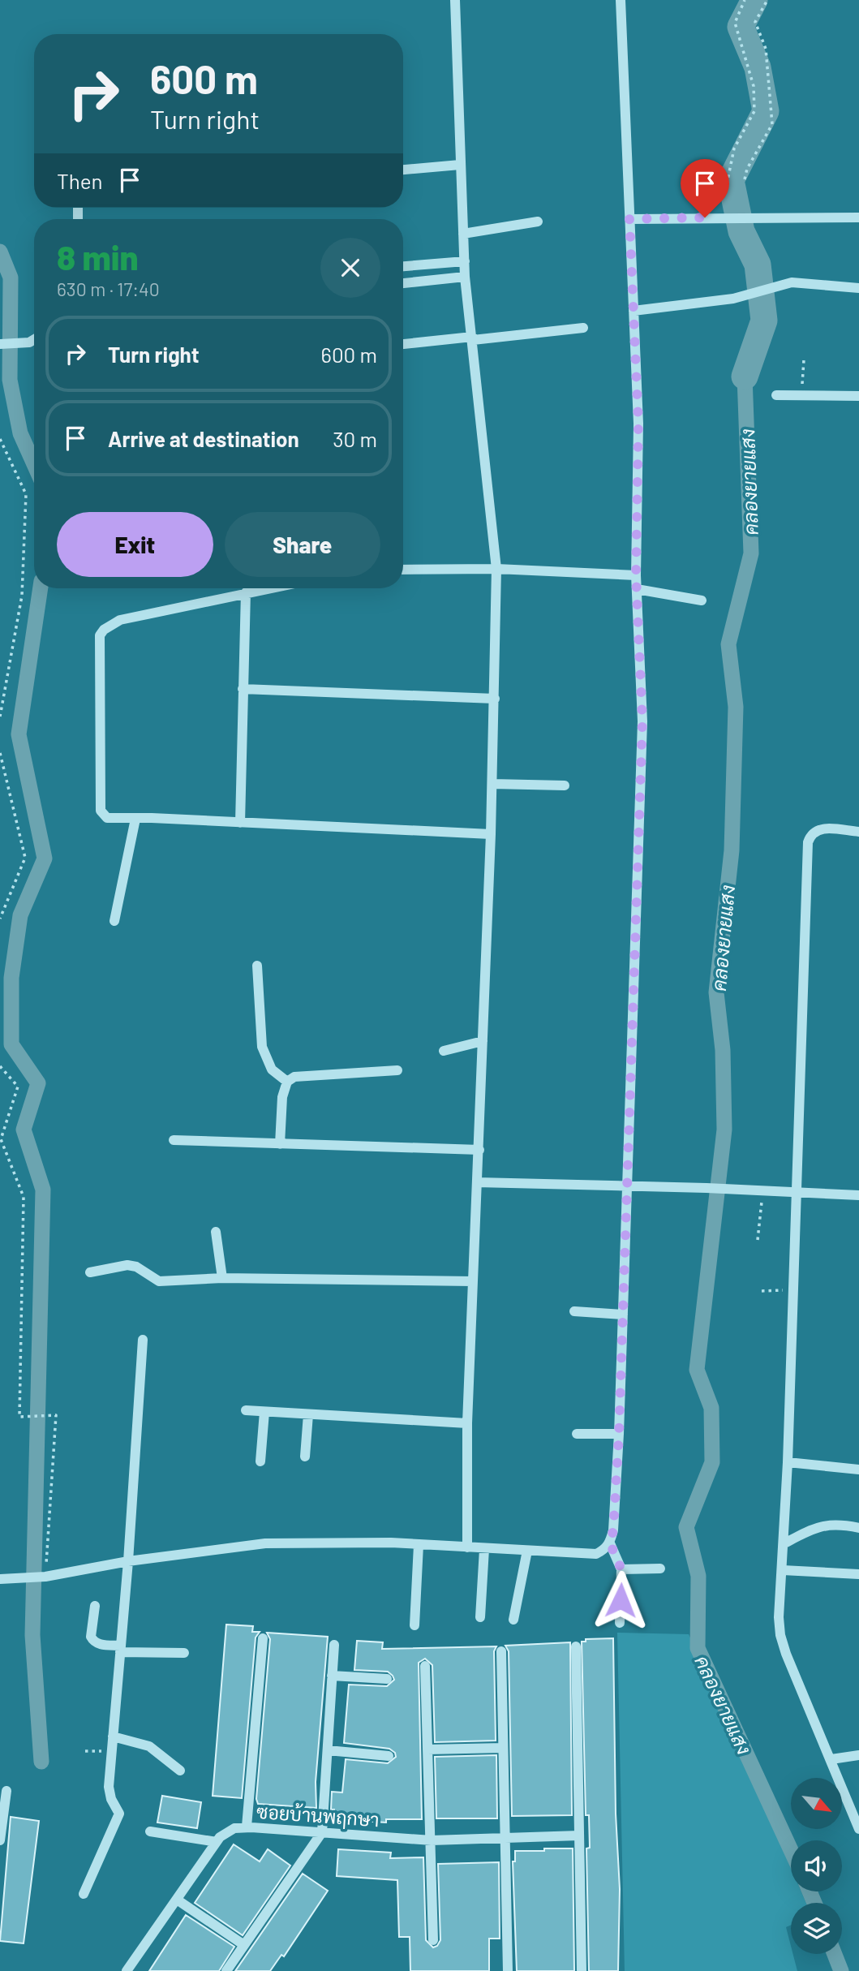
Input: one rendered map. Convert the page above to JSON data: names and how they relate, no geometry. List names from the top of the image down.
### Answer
{
  "streets": {
    "street": ["ซอยบ้านพฤกษา"]
  },
  "water": ["คลองยายแสง"],
  "north": "bottom right",
  "page": {
    "turn": ["600 m", "Turn right"],
    "then": "Then",
    "heading": ["8 min", "630 m · 17:40"],
    "list": [
      {
        "name": "Turn right",
        "value": "600 m"
      },
      {
        "name": "Arrive at destination",
        "value": "30 m"
      }
    ],
    "buttons": ["Exit", "Share"]
  }
}
